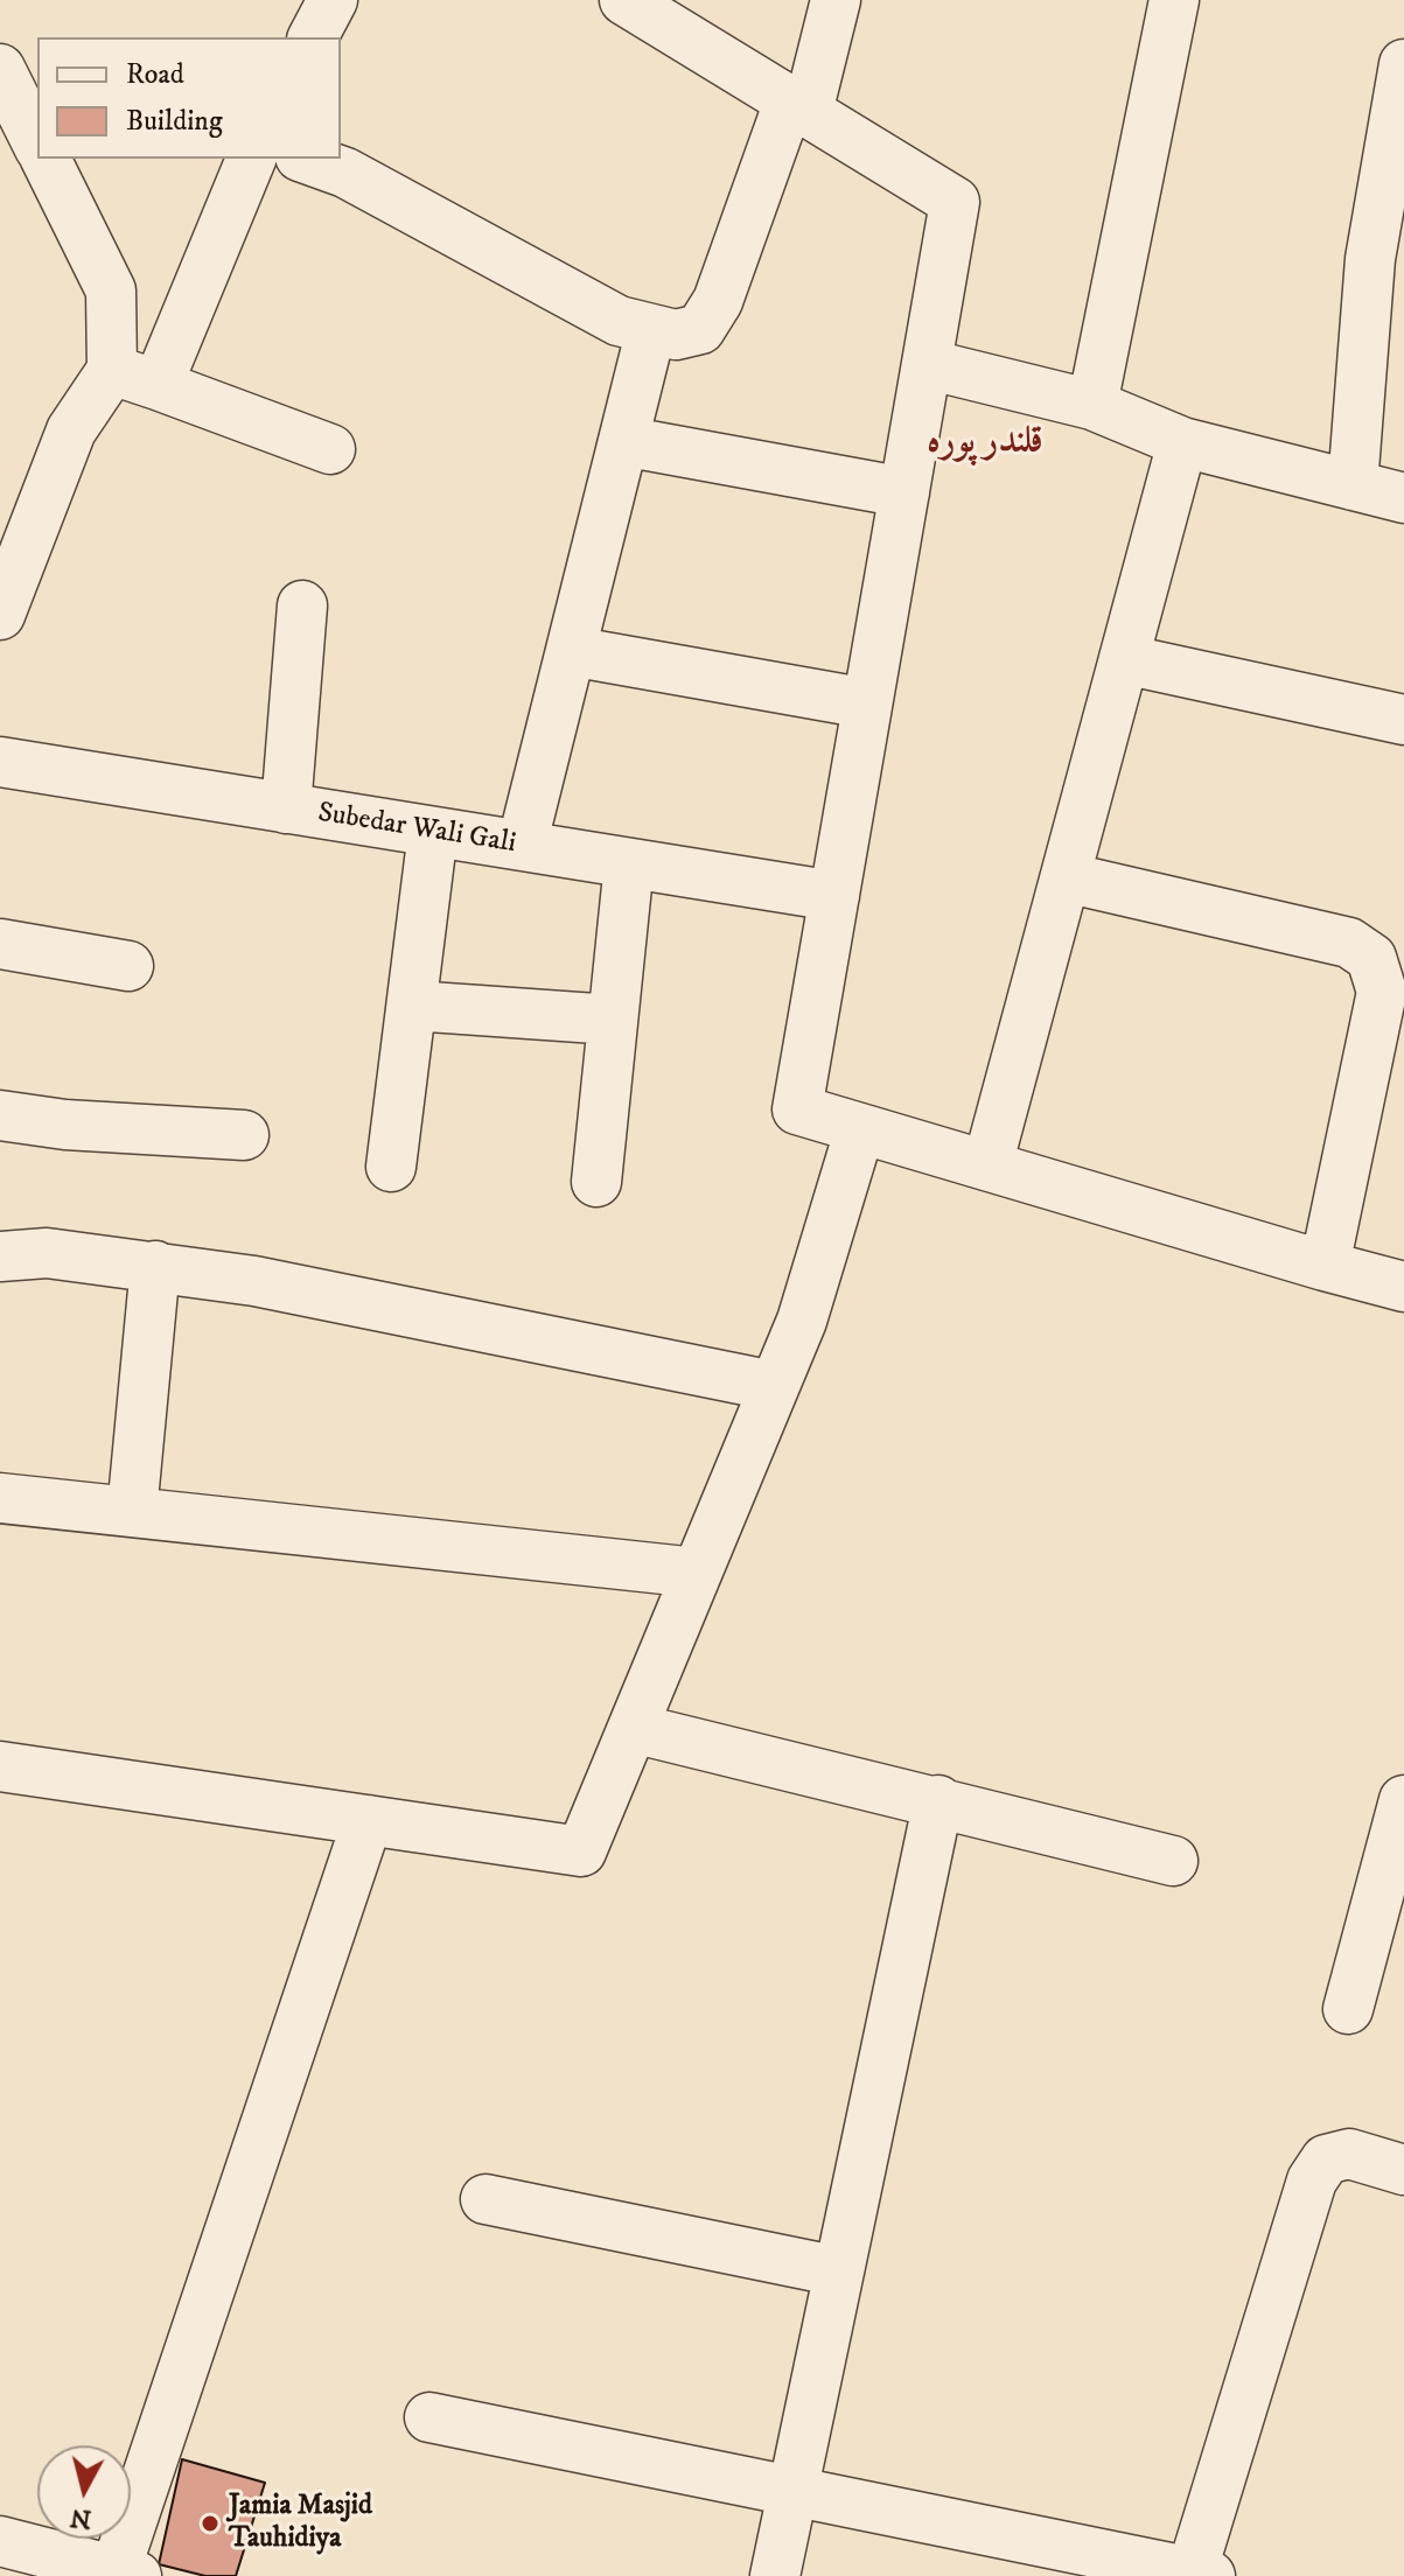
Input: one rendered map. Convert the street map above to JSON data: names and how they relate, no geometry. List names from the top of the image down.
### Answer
{
  "streets": {
    "street": ["Subedar Wali Gali"]
  },
  "districts": ["قلندر پورہ"],
  "places": ["Jamia Masjid Tauhidiya"],
  "legend": ["Road", "Building"],
  "north": "bottom"
}
